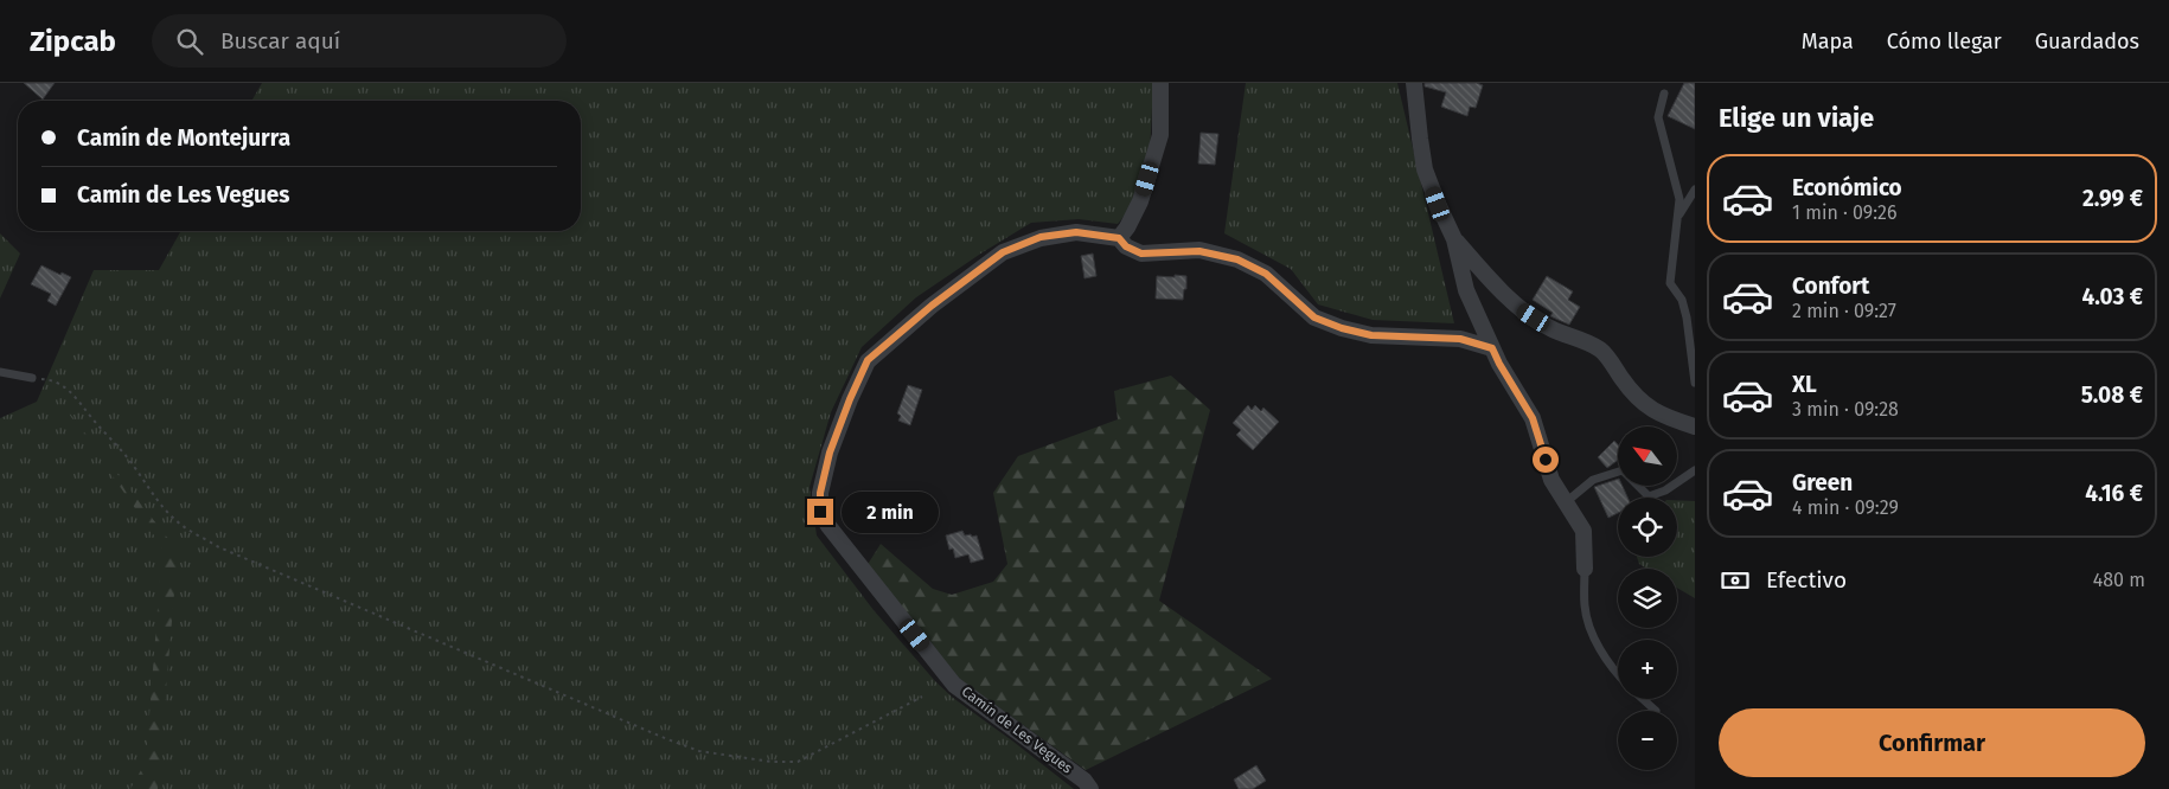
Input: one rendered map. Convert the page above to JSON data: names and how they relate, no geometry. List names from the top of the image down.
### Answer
{
  "streets": {
    "street": ["Camín de Les Vegues"]
  },
  "north": "top left",
  "page": {
    "header": "Zipcab",
    "search": "Buscar aquí",
    "nav": ["Mapa", "Cómo llegar", "Guardados"],
    "heading": "Elige un viaje",
    "banner": ["Camín de Montejurra", "Camín de Les Vegues"],
    "list": [
      {
        "name": "Económico",
        "note": "1 min · 09:26",
        "value": "2.99 €"
      },
      {
        "name": "Confort",
        "note": "2 min · 09:27",
        "value": "4.03 €"
      },
      {
        "name": "XL",
        "note": "3 min · 09:28",
        "value": "5.08 €"
      },
      {
        "name": "Green",
        "note": "4 min · 09:29",
        "value": "4.16 €"
      }
    ],
    "map_buttons": ["+", "−"],
    "bubble": "2 min",
    "pay": ["Efectivo", "480 m"],
    "buttons": "Confirmar"
  }
}
